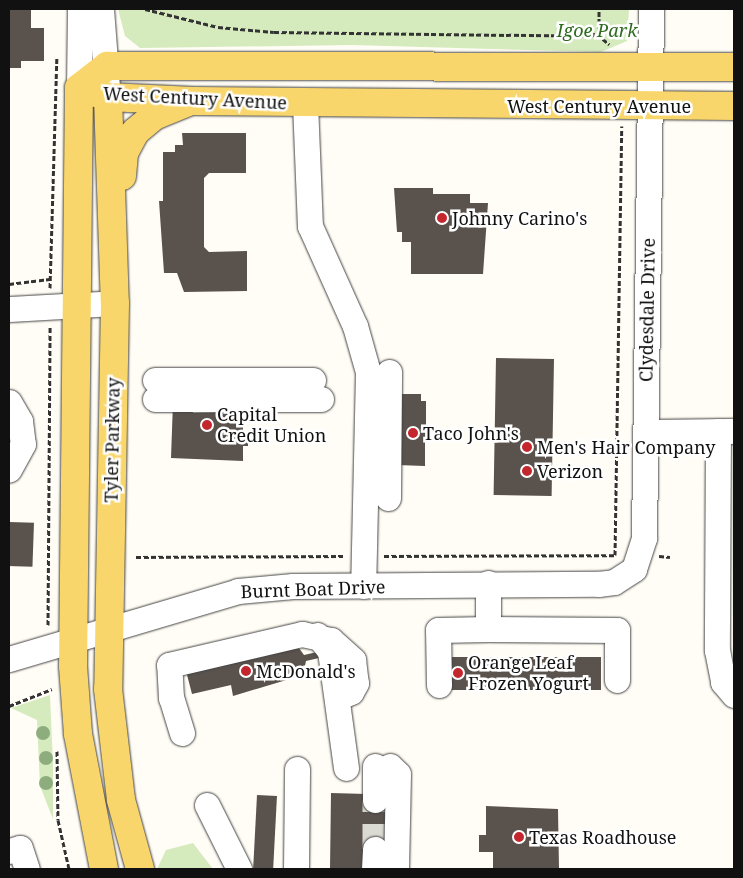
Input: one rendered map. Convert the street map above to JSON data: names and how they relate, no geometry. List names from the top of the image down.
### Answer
{
  "streets": {
    "main road": ["West Century Avenue", "Tyler Parkway"],
    "street": ["Clydesdale Drive", "Burnt Boat Drive"]
  },
  "crossings": [
    ["West Century Avenue", "Clydesdale Drive"],
    ["West Century Avenue", "Tyler Parkway"],
    ["Clydesdale Drive", "Burnt Boat Drive"],
    ["Tyler Parkway", "Burnt Boat Drive"]
  ],
  "parks": ["Igoe Park"],
  "places": [
    "Johnny Carino's",
    "Capital Credit Union",
    "Taco John's",
    "Men's Hair Company",
    "Verizon",
    "McDonald's",
    "Orange Leaf Frozen Yogurt",
    "Texas Roadhouse"
  ]
}
